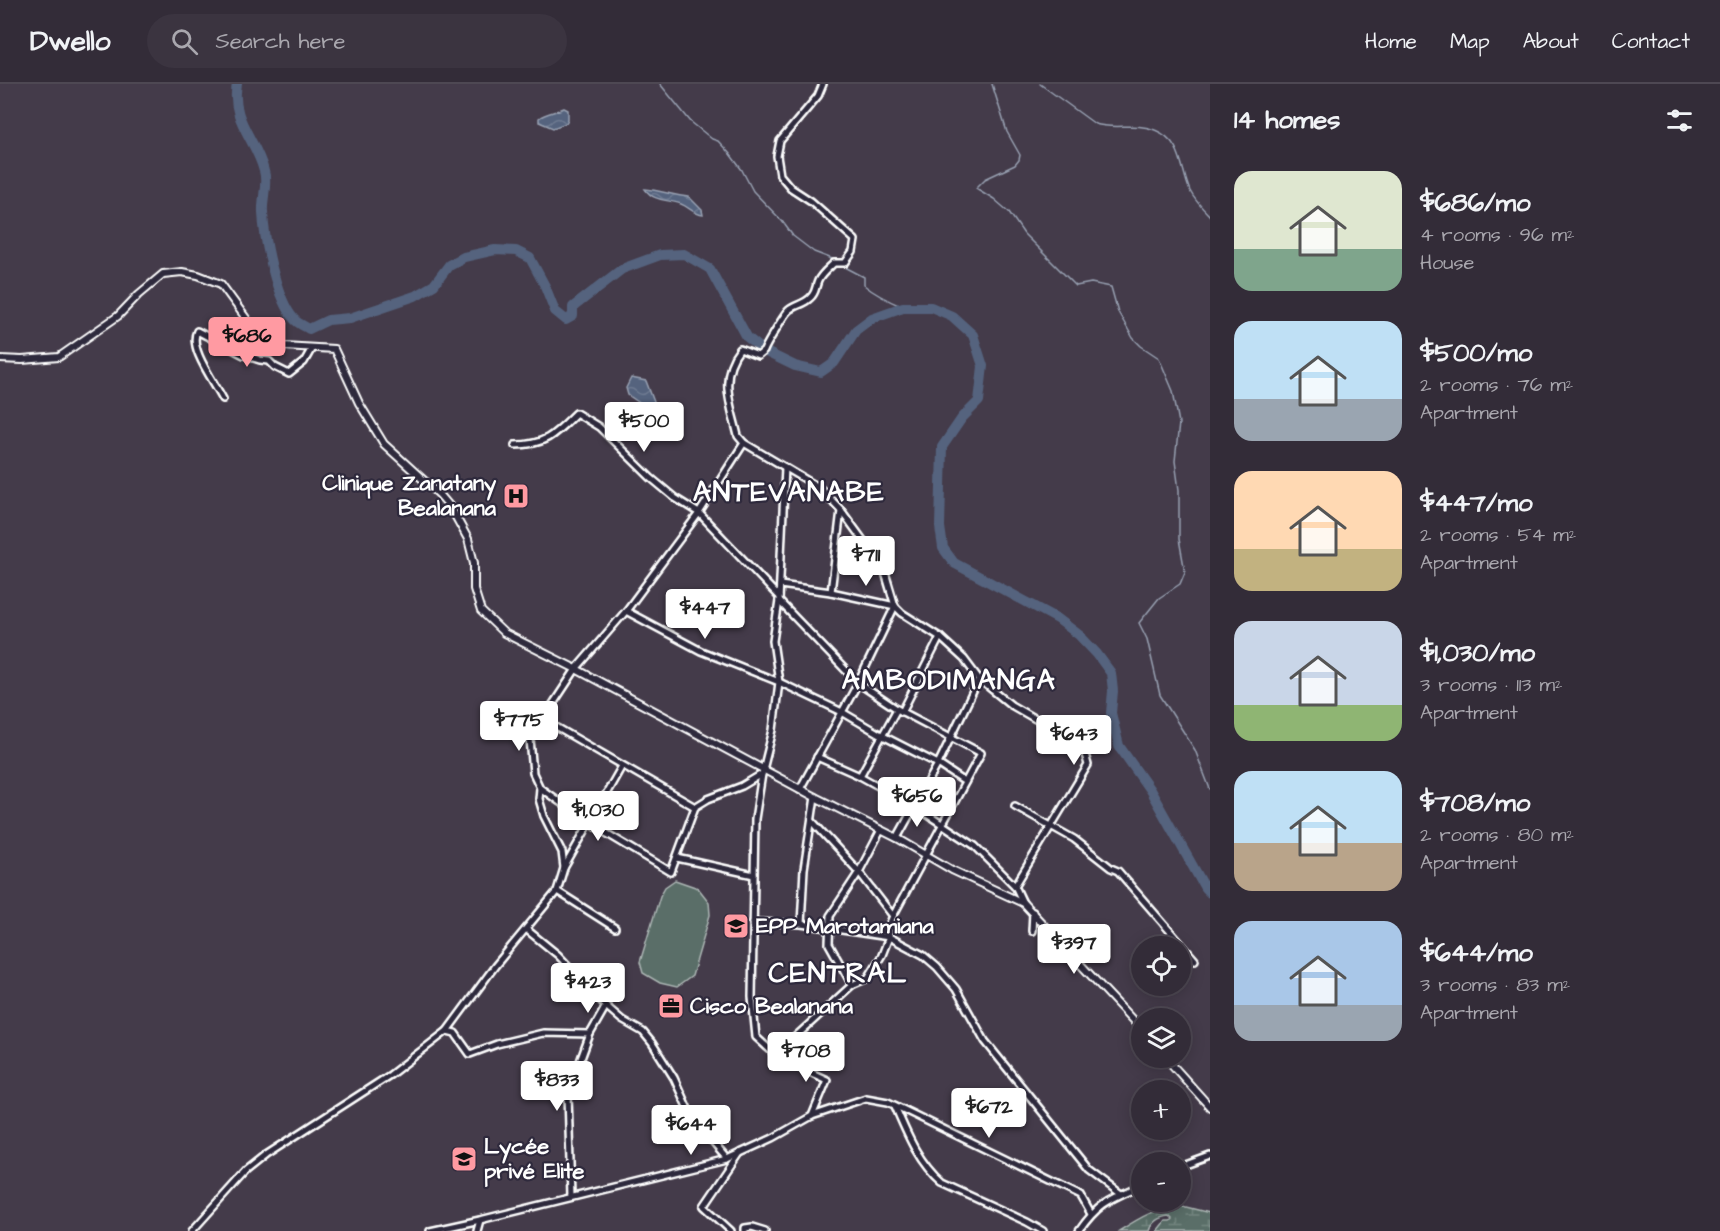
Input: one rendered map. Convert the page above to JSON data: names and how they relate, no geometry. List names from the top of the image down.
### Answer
{
  "districts": ["ANTEVANABE", "AMBODIMANGA", "CENTRAL"],
  "places": {
    "hospital": ["Clinique Zanatany Bealanana"],
    "school or university": ["EPP Marotamiana", "Lycée privé Elite"],
    "office": ["Cisco Bealanana"]
  },
  "page": {
    "header": "Dwello",
    "search": "Search here",
    "nav": [
      "Home",
      "Map",
      "About",
      "Contact"
    ],
    "heading": "14 homes",
    "list": [
      {
        "name": "$686/mo",
        "note": "4 rooms · 96 m² · House"
      },
      {
        "name": "$500/mo",
        "note": "2 rooms · 76 m² · Apartment"
      },
      {
        "name": "$447/mo",
        "note": "2 rooms · 54 m² · Apartment"
      },
      {
        "name": "$1,030/mo",
        "note": "3 rooms · 113 m² · Apartment"
      },
      {
        "name": "$708/mo",
        "note": "2 rooms · 80 m² · Apartment"
      },
      {
        "name": "$644/mo",
        "note": "3 rooms · 83 m² · Apartment"
      }
    ],
    "price": [
      "$686",
      "$500",
      "$711",
      "$447",
      "$775",
      "$643",
      "$656",
      "$1,030",
      "$397",
      "$423",
      "$708",
      "$833",
      "$672",
      "$644"
    ],
    "map_buttons": ["+", "−"]
  }
}
